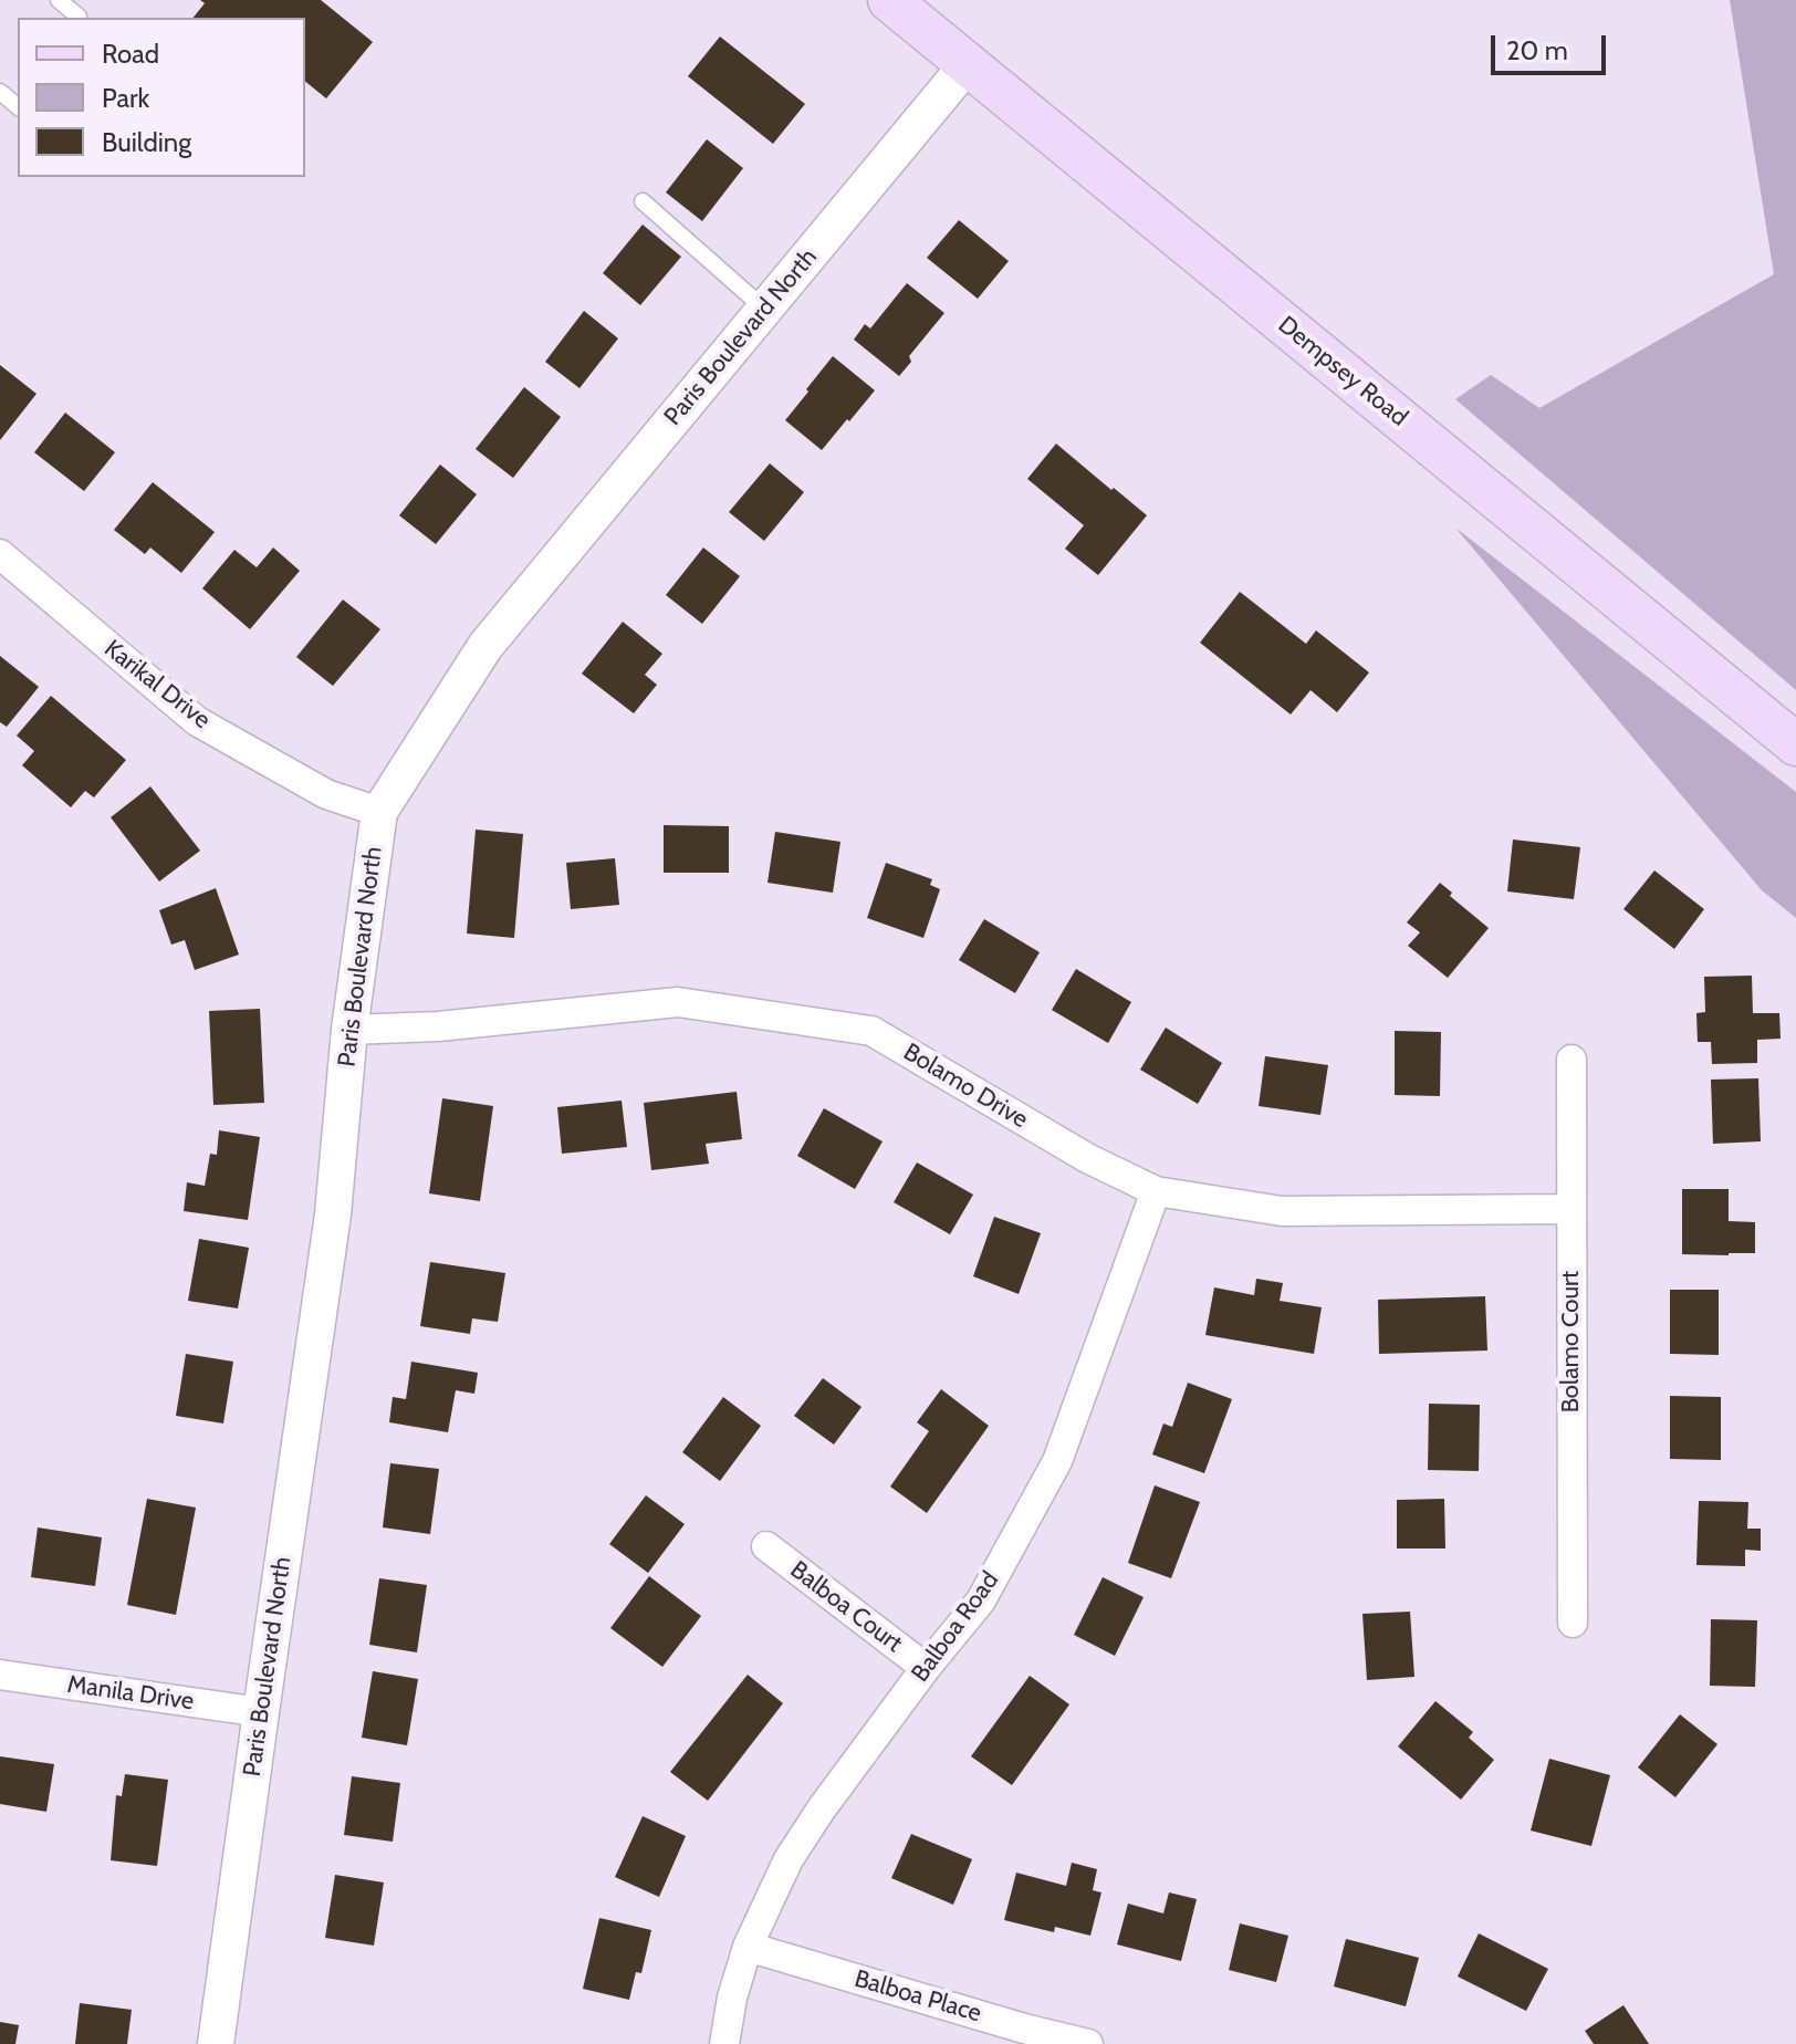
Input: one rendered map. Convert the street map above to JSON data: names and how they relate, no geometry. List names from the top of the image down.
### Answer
{
  "streets": {
    "main road": ["Dempsey Road"],
    "street": [
      "Paris Boulevard North",
      "Karikal Drive",
      "Bolamo Drive",
      "Bolamo Court",
      "Balboa Court",
      "Balboa Road",
      "Manila Drive",
      "Balboa Place"
    ]
  },
  "crossings": [
    ["Paris Boulevard North", "Dempsey Road"],
    ["Paris Boulevard North", "Karikal Drive"],
    ["Paris Boulevard North", "Bolamo Drive"],
    ["Paris Boulevard North", "Manila Drive"],
    ["Bolamo Drive", "Bolamo Court"],
    ["Bolamo Drive", "Balboa Road"],
    ["Balboa Court", "Balboa Road"],
    ["Balboa Road", "Balboa Place"]
  ],
  "legend": ["Road", "Park", "Building"],
  "scale_bar": "20 m"
}
